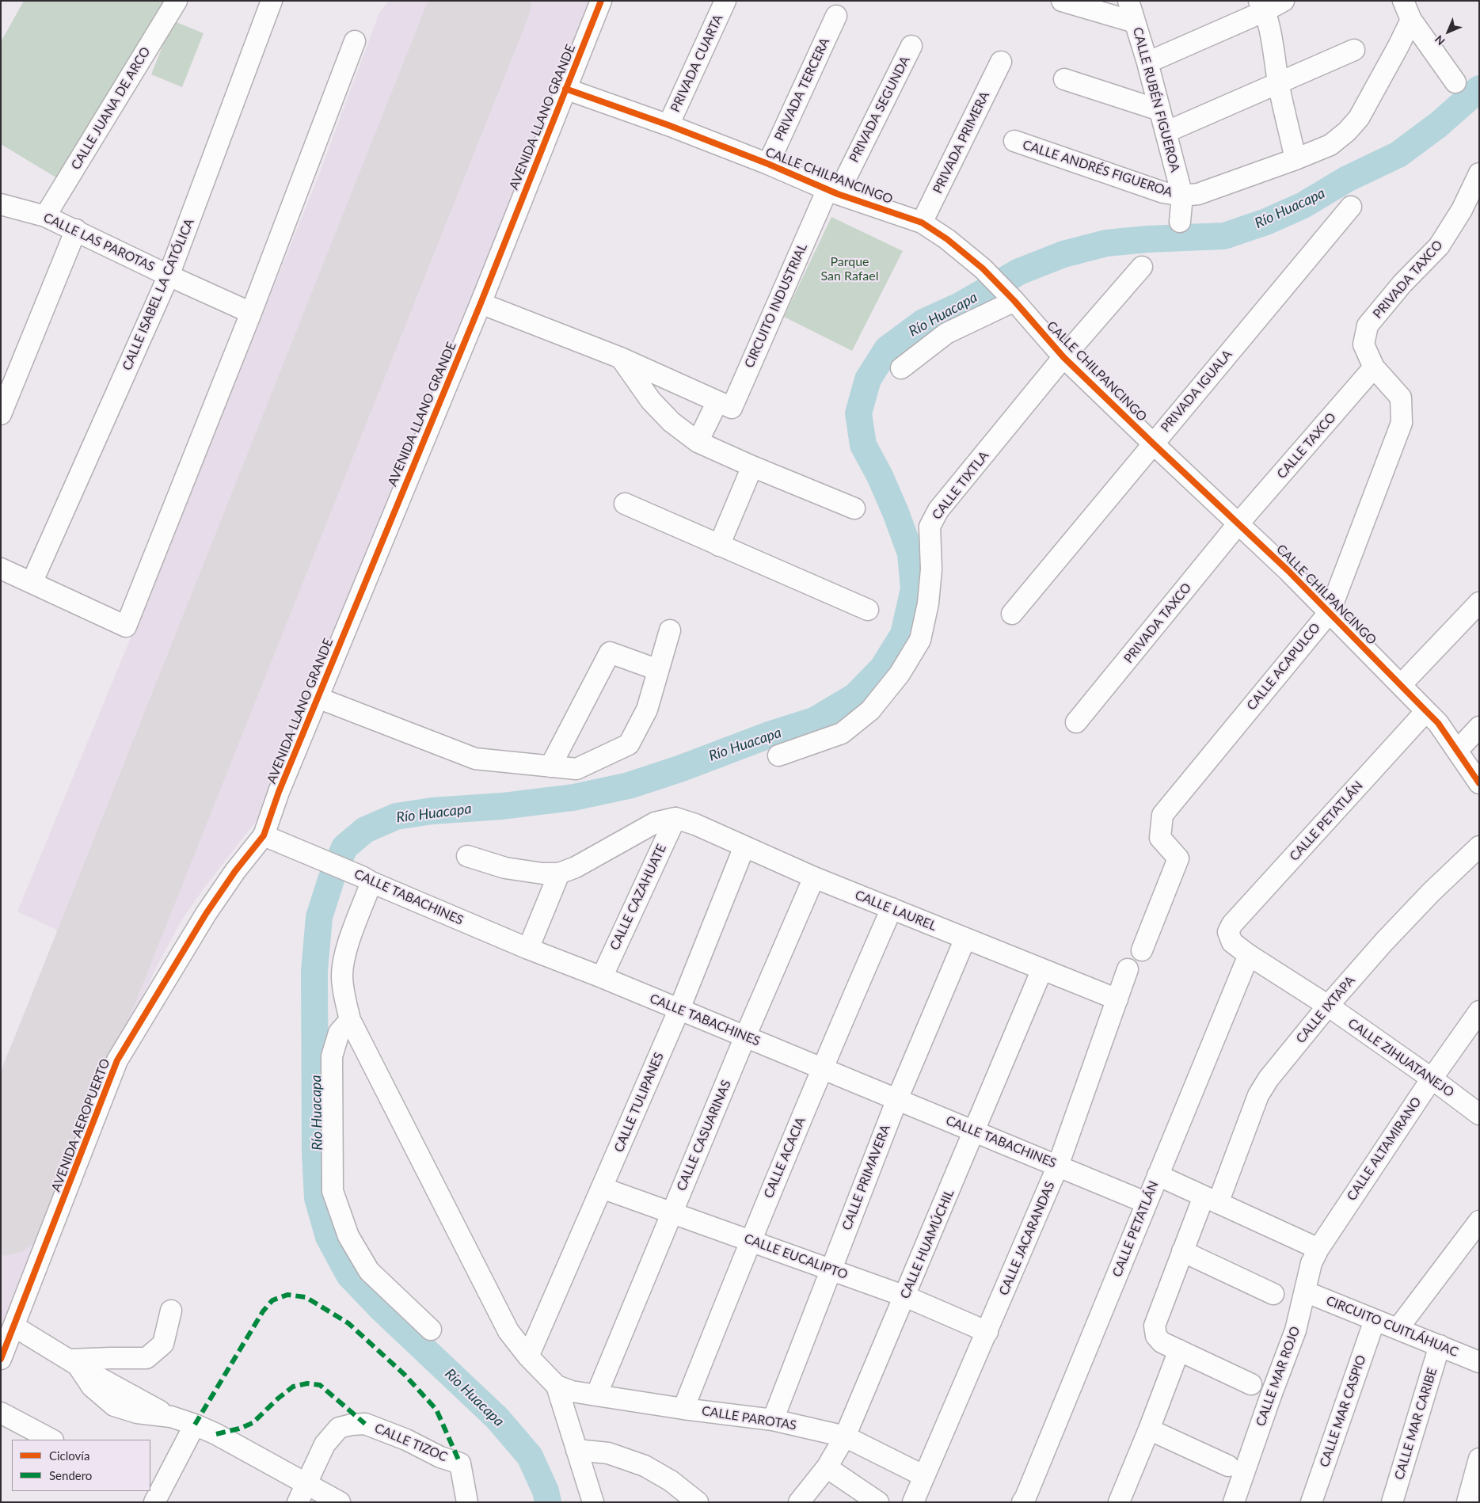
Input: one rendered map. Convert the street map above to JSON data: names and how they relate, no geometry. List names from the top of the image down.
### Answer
{
  "streets": {
    "street": [
      "PRIVADA CUARTA",
      "PRIVADA TERCERA",
      "CALLE RUBÉN FIGUEROA",
      "CALLE JUANA DE ARCO",
      "PRIVADA SEGUNDA",
      "AVENIDA LLANO GRANDE",
      "PRIVADA PRIMERA",
      "CALLE ANDRÉS FIGUEROA",
      "CALLE CHILPANCINGO",
      "CALLE LAS PAROTAS",
      "PRIVADA TAXCO",
      "CALLE ISABEL LA CATÓLICA",
      "CIRCUITO INDUSTRIAL",
      "PRIVADA IGUALA",
      "CALLE TAXCO",
      "CALLE TIXTLA",
      "CALLE ACAPULCO",
      "CALLE PETATLÁN",
      "CALLE TABACHINES",
      "CALLE CAZAHUATE",
      "CALLE LAUREL",
      "CALLE IXTAPA",
      "CALLE ZIHUATANEJO",
      "CALLE TULIPANES",
      "AVENIDA AEROPUERTO",
      "CALLE CASUARINAS",
      "CALLE ALTAMIRANO",
      "CALLE ACACIA",
      "CALLE PRIMAVERA",
      "CALLE JACARANDAS",
      "CALLE HUAMÚCHIL",
      "CALLE EUCALIPTO",
      "CIRCUITO CUITLÁHUAC",
      "CALLE MAR ROJO",
      "CALLE MAR CASPIO",
      "CALLE PAROTAS",
      "CALLE MAR CARIBE",
      "CALLE TIZOC"
    ]
  },
  "crossings": [
    ["PRIVADA CUARTA", "CALLE CHILPANCINGO"],
    ["PRIVADA TERCERA", "CALLE CHILPANCINGO"],
    ["CALLE RUBÉN FIGUEROA", "CALLE ANDRÉS FIGUEROA"],
    ["CALLE JUANA DE ARCO", "CALLE LAS PAROTAS"],
    ["PRIVADA SEGUNDA", "CALLE CHILPANCINGO"],
    ["PRIVADA SEGUNDA", "CIRCUITO INDUSTRIAL"],
    ["AVENIDA LLANO GRANDE", "CALLE CHILPANCINGO"],
    ["AVENIDA LLANO GRANDE", "CIRCUITO INDUSTRIAL"],
    ["AVENIDA LLANO GRANDE", "CALLE TABACHINES"],
    ["AVENIDA LLANO GRANDE", "AVENIDA AEROPUERTO"],
    ["PRIVADA PRIMERA", "CALLE CHILPANCINGO"],
    ["CALLE CHILPANCINGO", "PRIVADA TAXCO"],
    ["CALLE CHILPANCINGO", "CIRCUITO INDUSTRIAL"],
    ["CALLE CHILPANCINGO", "PRIVADA IGUALA"],
    ["CALLE CHILPANCINGO", "CALLE TAXCO"],
    ["CALLE CHILPANCINGO", "CALLE TIXTLA"],
    ["CALLE CHILPANCINGO", "CALLE ACAPULCO"],
    ["CALLE CHILPANCINGO", "CALLE PETATLÁN"],
    ["CALLE LAS PAROTAS", "CALLE ISABEL LA CATÓLICA"],
    ["PRIVADA TAXCO", "CALLE TAXCO"],
    ["PRIVADA TAXCO", "CALLE ACAPULCO"],
    ["CALLE TAXCO", "CALLE ACAPULCO"],
    ["CALLE PETATLÁN", "CALLE TABACHINES"],
    ["CALLE PETATLÁN", "CALLE ZIHUATANEJO"],
    ["CALLE TABACHINES", "CALLE CAZAHUATE"],
    ["CALLE TABACHINES", "CALLE TULIPANES"],
    ["CALLE TABACHINES", "AVENIDA AEROPUERTO"],
    ["CALLE TABACHINES", "CALLE CASUARINAS"],
    ["CALLE TABACHINES", "CALLE ACACIA"],
    ["CALLE TABACHINES", "CALLE PRIMAVERA"],
    ["CALLE TABACHINES", "CALLE JACARANDAS"],
    ["CALLE TABACHINES", "CALLE HUAMÚCHIL"],
    ["CALLE CAZAHUATE", "CALLE LAUREL"],
    ["CALLE LAUREL", "CALLE TULIPANES"],
    ["CALLE LAUREL", "CALLE CASUARINAS"],
    ["CALLE LAUREL", "CALLE ACACIA"],
    ["CALLE LAUREL", "CALLE PRIMAVERA"],
    ["CALLE LAUREL", "CALLE JACARANDAS"],
    ["CALLE LAUREL", "CALLE HUAMÚCHIL"],
    ["CALLE IXTAPA", "CALLE ZIHUATANEJO"],
    ["CALLE ZIHUATANEJO", "CALLE ALTAMIRANO"],
    ["CALLE TULIPANES", "CALLE EUCALIPTO"],
    ["CALLE CASUARINAS", "CALLE EUCALIPTO"],
    ["CALLE CASUARINAS", "CALLE PAROTAS"],
    ["CALLE ALTAMIRANO", "CALLE MAR ROJO"],
    ["CALLE ACACIA", "CALLE EUCALIPTO"],
    ["CALLE ACACIA", "CALLE PAROTAS"],
    ["CALLE PRIMAVERA", "CALLE EUCALIPTO"],
    ["CALLE PRIMAVERA", "CALLE PAROTAS"],
    ["CALLE JACARANDAS", "CALLE EUCALIPTO"],
    ["CALLE HUAMÚCHIL", "CALLE EUCALIPTO"],
    ["CALLE HUAMÚCHIL", "CALLE PAROTAS"],
    ["CIRCUITO CUITLÁHUAC", "CALLE MAR ROJO"],
    ["CIRCUITO CUITLÁHUAC", "CALLE MAR CASPIO"],
    ["CIRCUITO CUITLÁHUAC", "CALLE MAR CARIBE"]
  ],
  "water": ["Río Huacapa"],
  "parks": ["Parque San Rafael"],
  "legend": ["Ciclovía", "Sendero"],
  "north": "bottom left"
}
